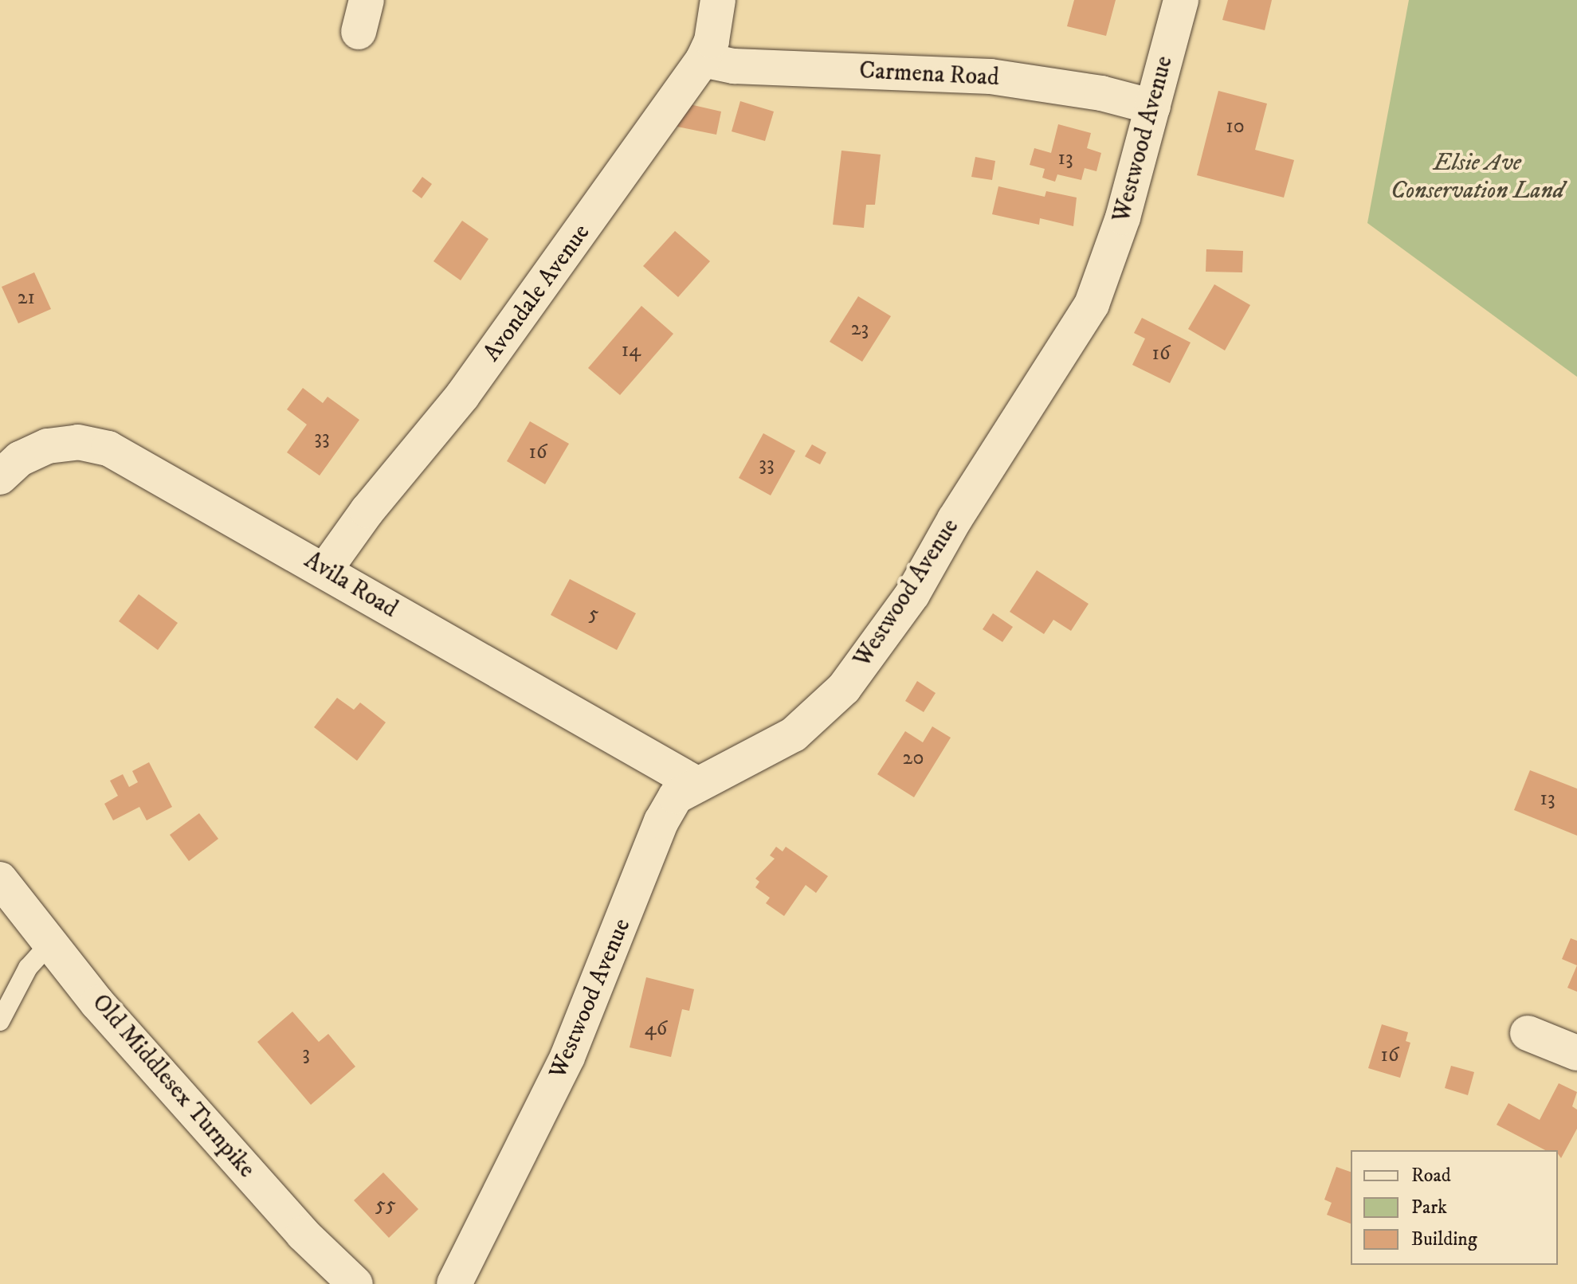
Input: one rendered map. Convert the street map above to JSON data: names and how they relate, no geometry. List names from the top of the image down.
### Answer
{
  "streets": {
    "street": [
      "Carmena Road",
      "Westwood Avenue",
      "Avondale Avenue",
      "Avila Road",
      "Old Middlesex Turnpike"
    ]
  },
  "crossings": [
    ["Carmena Road", "Westwood Avenue"],
    ["Carmena Road", "Avondale Avenue"],
    ["Westwood Avenue", "Avila Road"],
    ["Avondale Avenue", "Avila Road"]
  ],
  "parks": ["Elsie Ave Conservation Land"],
  "house_numbers": [
    "10",
    "13",
    "21",
    "23",
    "14",
    "16",
    "33",
    "16",
    "33",
    "5",
    "20",
    "13",
    "46",
    "3",
    "16",
    "55"
  ],
  "legend": ["Road", "Park", "Building"]
}
